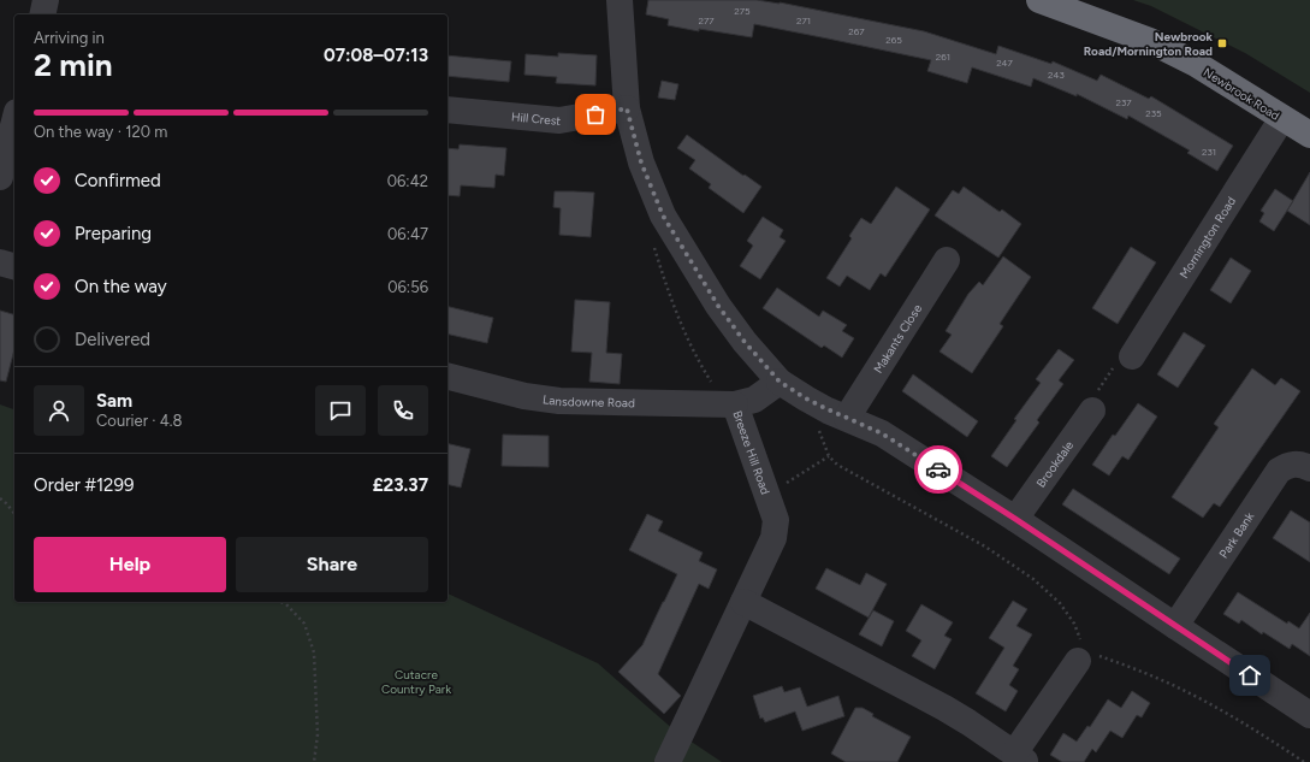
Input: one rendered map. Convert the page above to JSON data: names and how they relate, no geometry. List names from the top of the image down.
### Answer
{
  "streets": {
    "highway": ["Newbrook Road"],
    "street": [
      "Hill Crest",
      "Mornington Road",
      "Makants Close",
      "Lansdowne Road",
      "Breeze Hill Road",
      "Brookdale",
      "Park Bank"
    ]
  },
  "crossings": [
    ["Newbrook Road", "Mornington Road"],
    ["Lansdowne Road", "Breeze Hill Road"]
  ],
  "parks": ["Cutacre Country Park"],
  "places": {
    "transit": ["Newbrook Road/Mornington Road"]
  },
  "house_numbers": [
    "275",
    "277",
    "271",
    "267",
    "265",
    "261",
    "247",
    "243",
    "237",
    "235",
    "231"
  ],
  "page": {
    "heading": ["2 min", "Arriving in", "07:08–07:13"],
    "panel": [
      "Sam",
      "Courier · 4.8",
      "Order #1299",
      "£23.37"
    ],
    "bar": "On the way · 120 m",
    "list": [
      ["Confirmed", "06:42"],
      ["Preparing", "06:47"],
      ["On the way", "06:56"],
      "Delivered"
    ],
    "buttons": ["Help", "Share"]
  }
}
